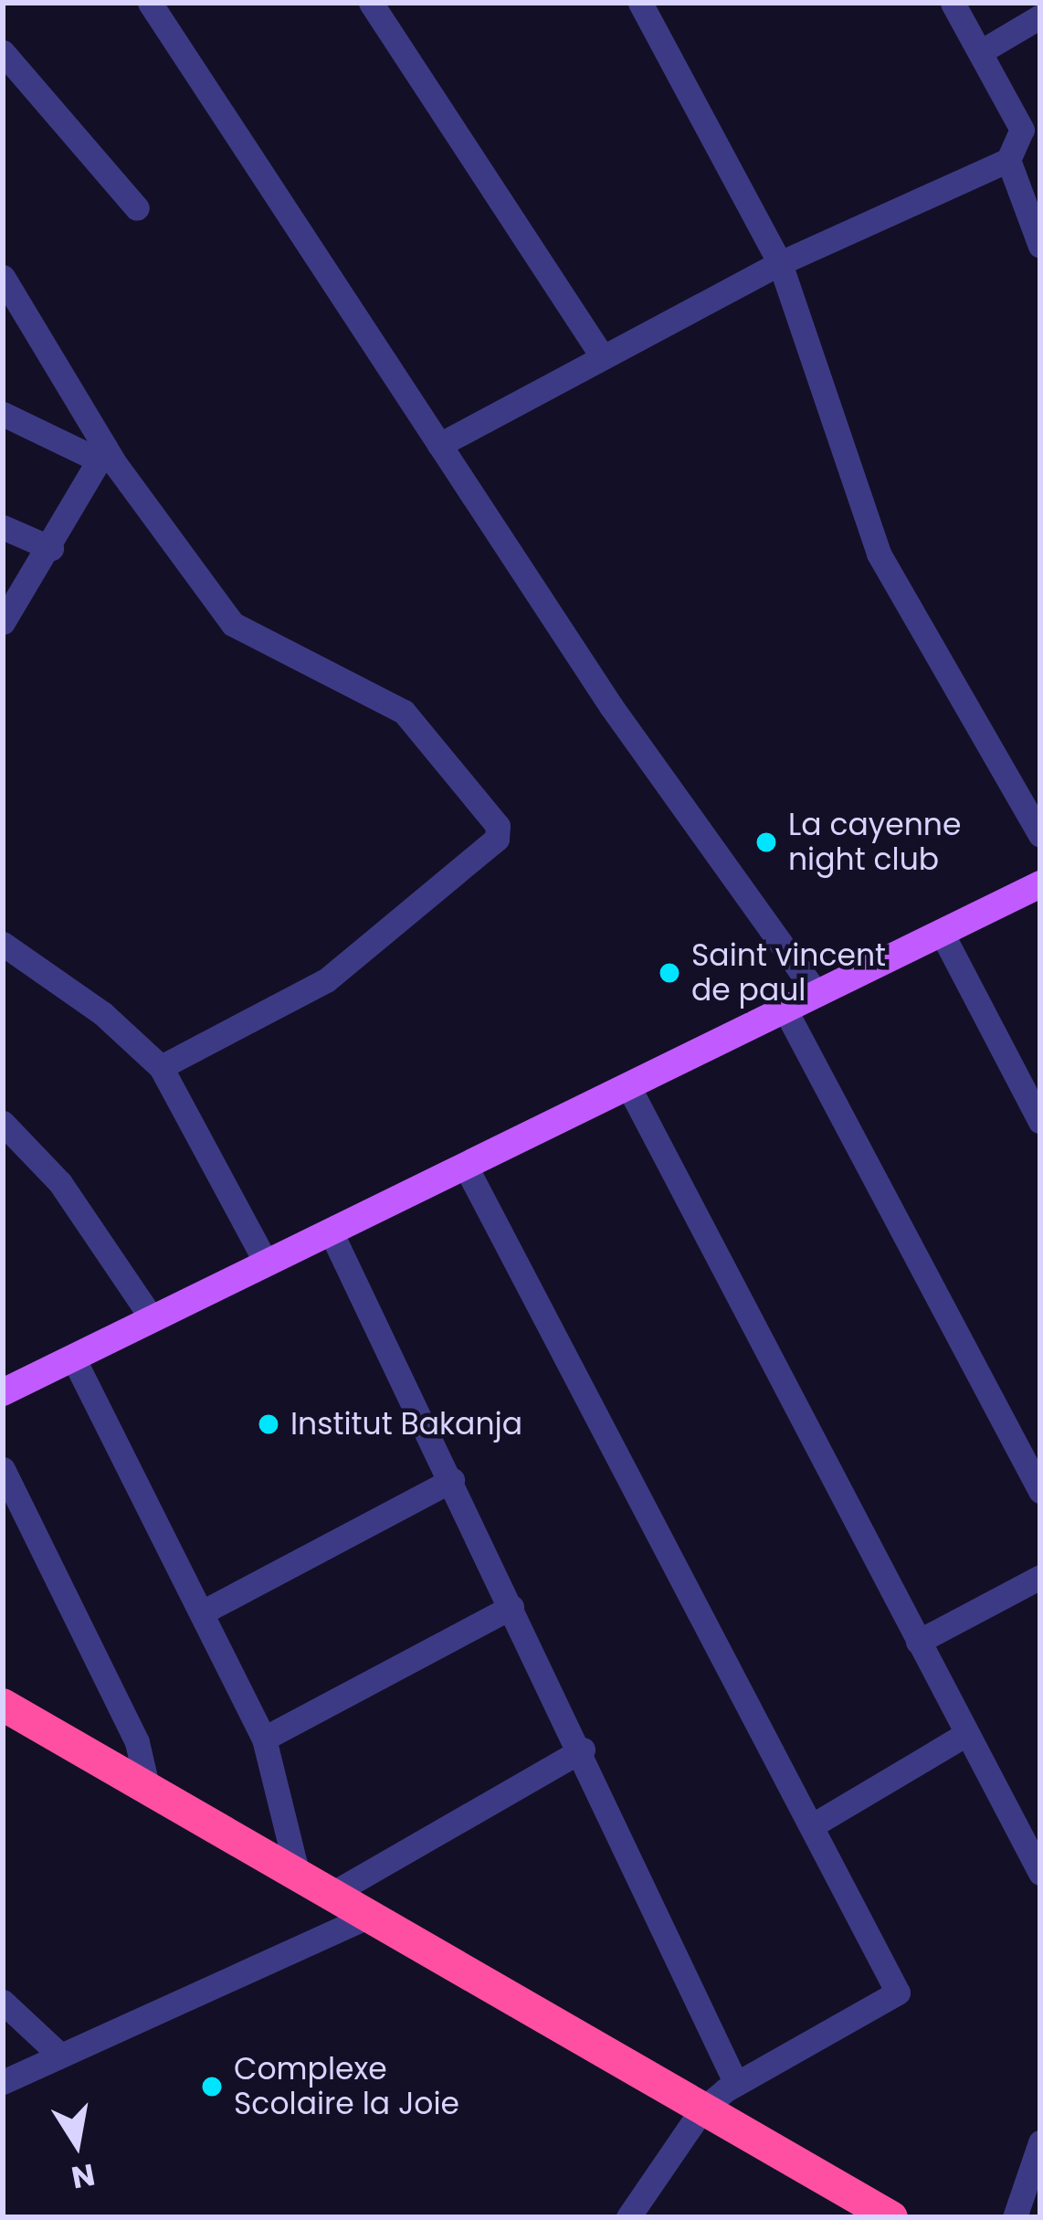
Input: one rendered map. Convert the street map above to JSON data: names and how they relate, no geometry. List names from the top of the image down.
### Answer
{
  "places": [
    "La cayenne night club",
    "Saint vincent de paul",
    "Institut Bakanja",
    "Complexe Scolaire la Joie"
  ],
  "north": "bottom"
}
